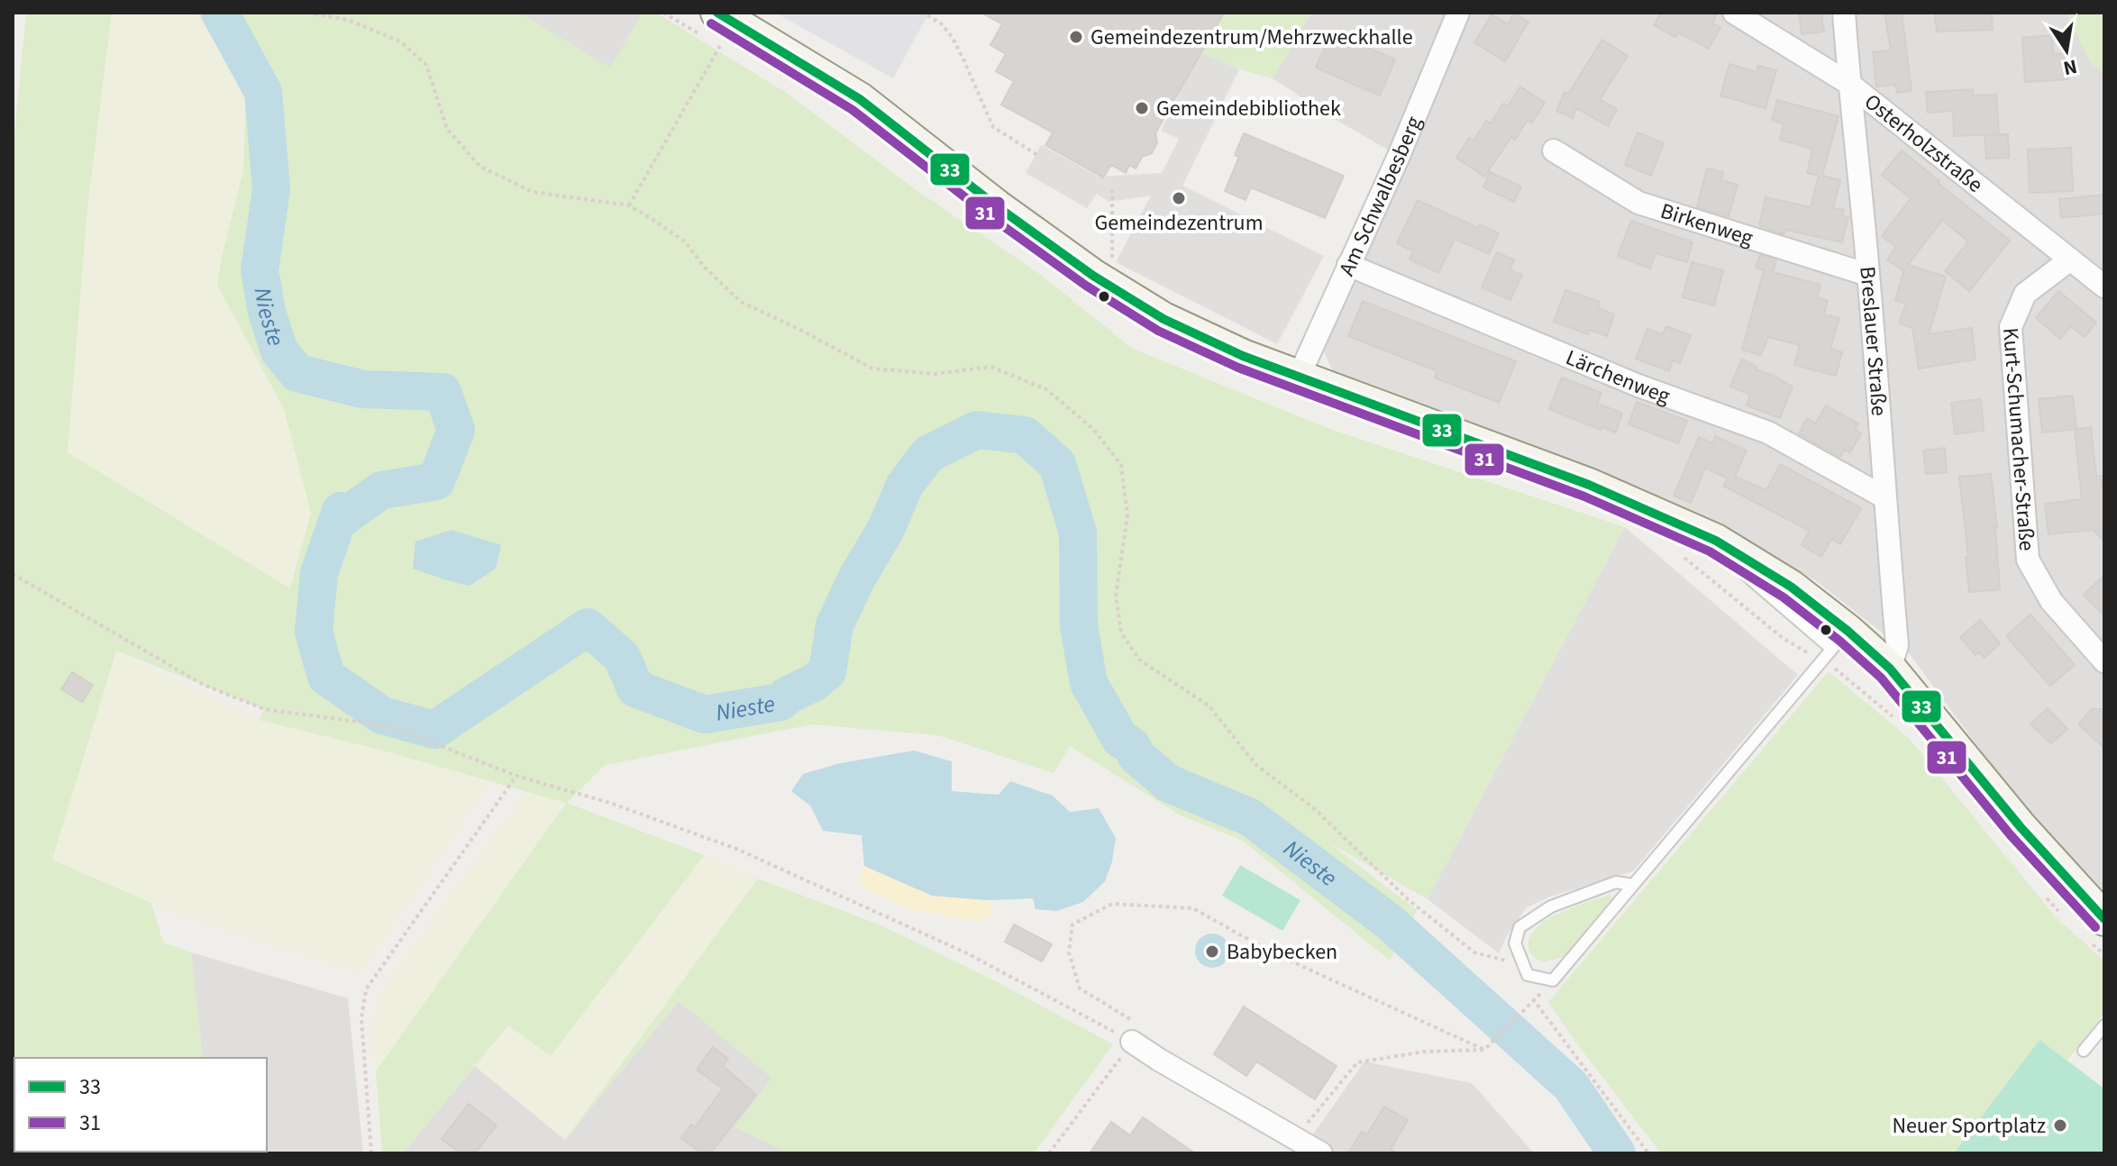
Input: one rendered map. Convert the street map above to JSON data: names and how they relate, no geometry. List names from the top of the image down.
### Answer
{
  "streets": {
    "street": [
      "Osterholzstraße",
      "Am Schwalbesberg",
      "Birkenweg",
      "Breslauer Straße",
      "Lärchenweg",
      "Kurt-Schumacher-Straße"
    ]
  },
  "crossings": [
    ["Osterholzstraße", "Breslauer Straße"],
    ["Osterholzstraße", "Kurt-Schumacher-Straße"],
    ["Am Schwalbesberg", "Lärchenweg"],
    ["Birkenweg", "Breslauer Straße"],
    ["Breslauer Straße", "Lärchenweg"]
  ],
  "water": ["Nieste"],
  "places": [
    "Gemeindezentrum/Mehrzweckhalle",
    "Gemeindebibliothek",
    "Gemeindezentrum",
    "Babybecken",
    "Neuer Sportplatz"
  ],
  "lines": ["transit line 33", "transit line 31"],
  "legend": ["33", "31"],
  "north": "bottom"
}
